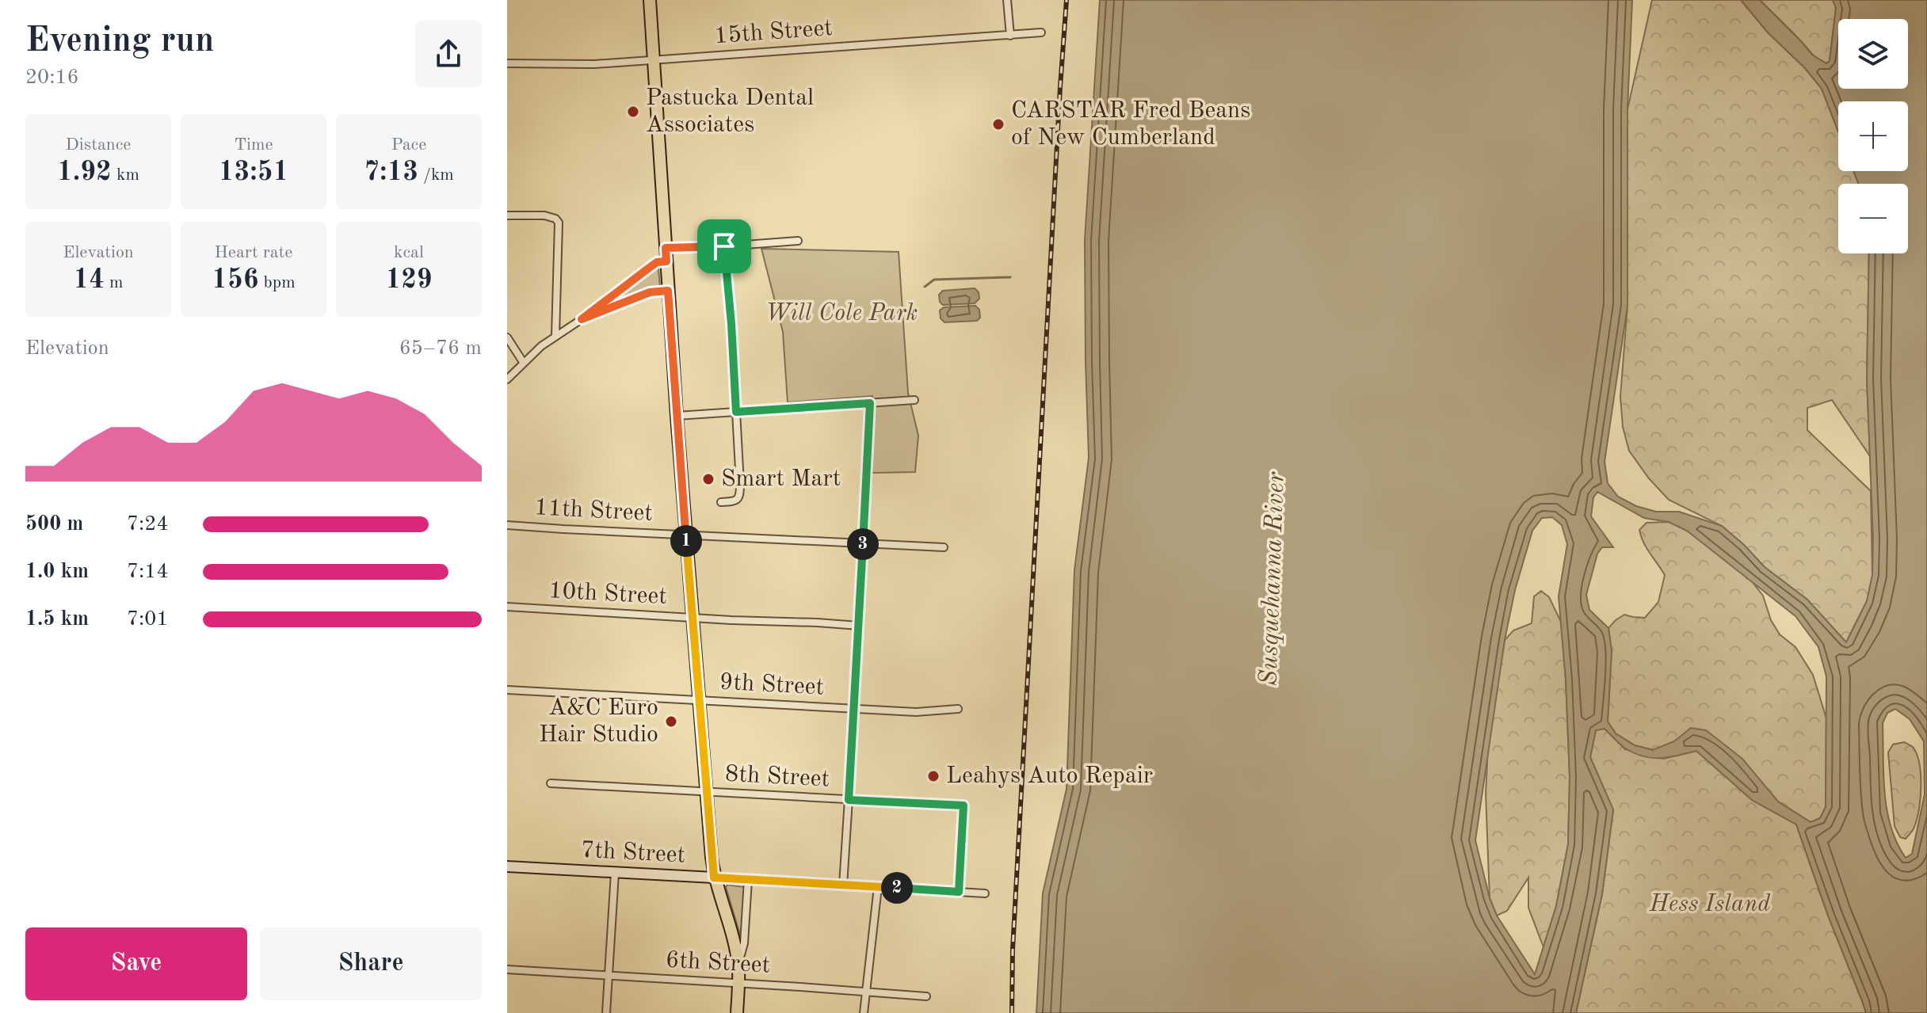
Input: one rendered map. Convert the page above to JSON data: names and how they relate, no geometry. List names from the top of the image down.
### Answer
{
  "streets": {
    "main road": ["7th Street"],
    "street": [
      "15th Street",
      "11th Street",
      "10th Street",
      "9th Street",
      "8th Street",
      "6th Street"
    ]
  },
  "crossings": [
    ["8th Street", "7th Street"]
  ],
  "water": ["Susquehanna River"],
  "parks": ["Will Cole Park", "Hess Island"],
  "places": [
    "Pastucka Dental Associates",
    "CARSTAR Fred Beans of New Cumberland",
    "Smart Mart",
    "A&C Euro Hair Studio",
    "Leahys Auto Repair"
  ],
  "page": {
    "heading": ["Evening run", "20:16"],
    "map_buttons": ["+", "−"],
    "stats": [
      ["Distance", "1.92 km"],
      ["Time", "13:51"],
      ["Pace", "7:13 /km"],
      ["Elevation", "14 m"],
      ["Heart rate", "156 bpm"],
      ["kcal", "129"]
    ],
    "chart": ["Elevation", "65–76 m"],
    "list": [
      {
        "name": "500 m",
        "note": "7:24"
      },
      {
        "name": "1.0 km",
        "note": "7:14"
      },
      {
        "name": "1.5 km",
        "note": "7:01"
      }
    ],
    "pins": ["1", "3", "2"],
    "buttons": ["Save", "Share"]
  }
}
